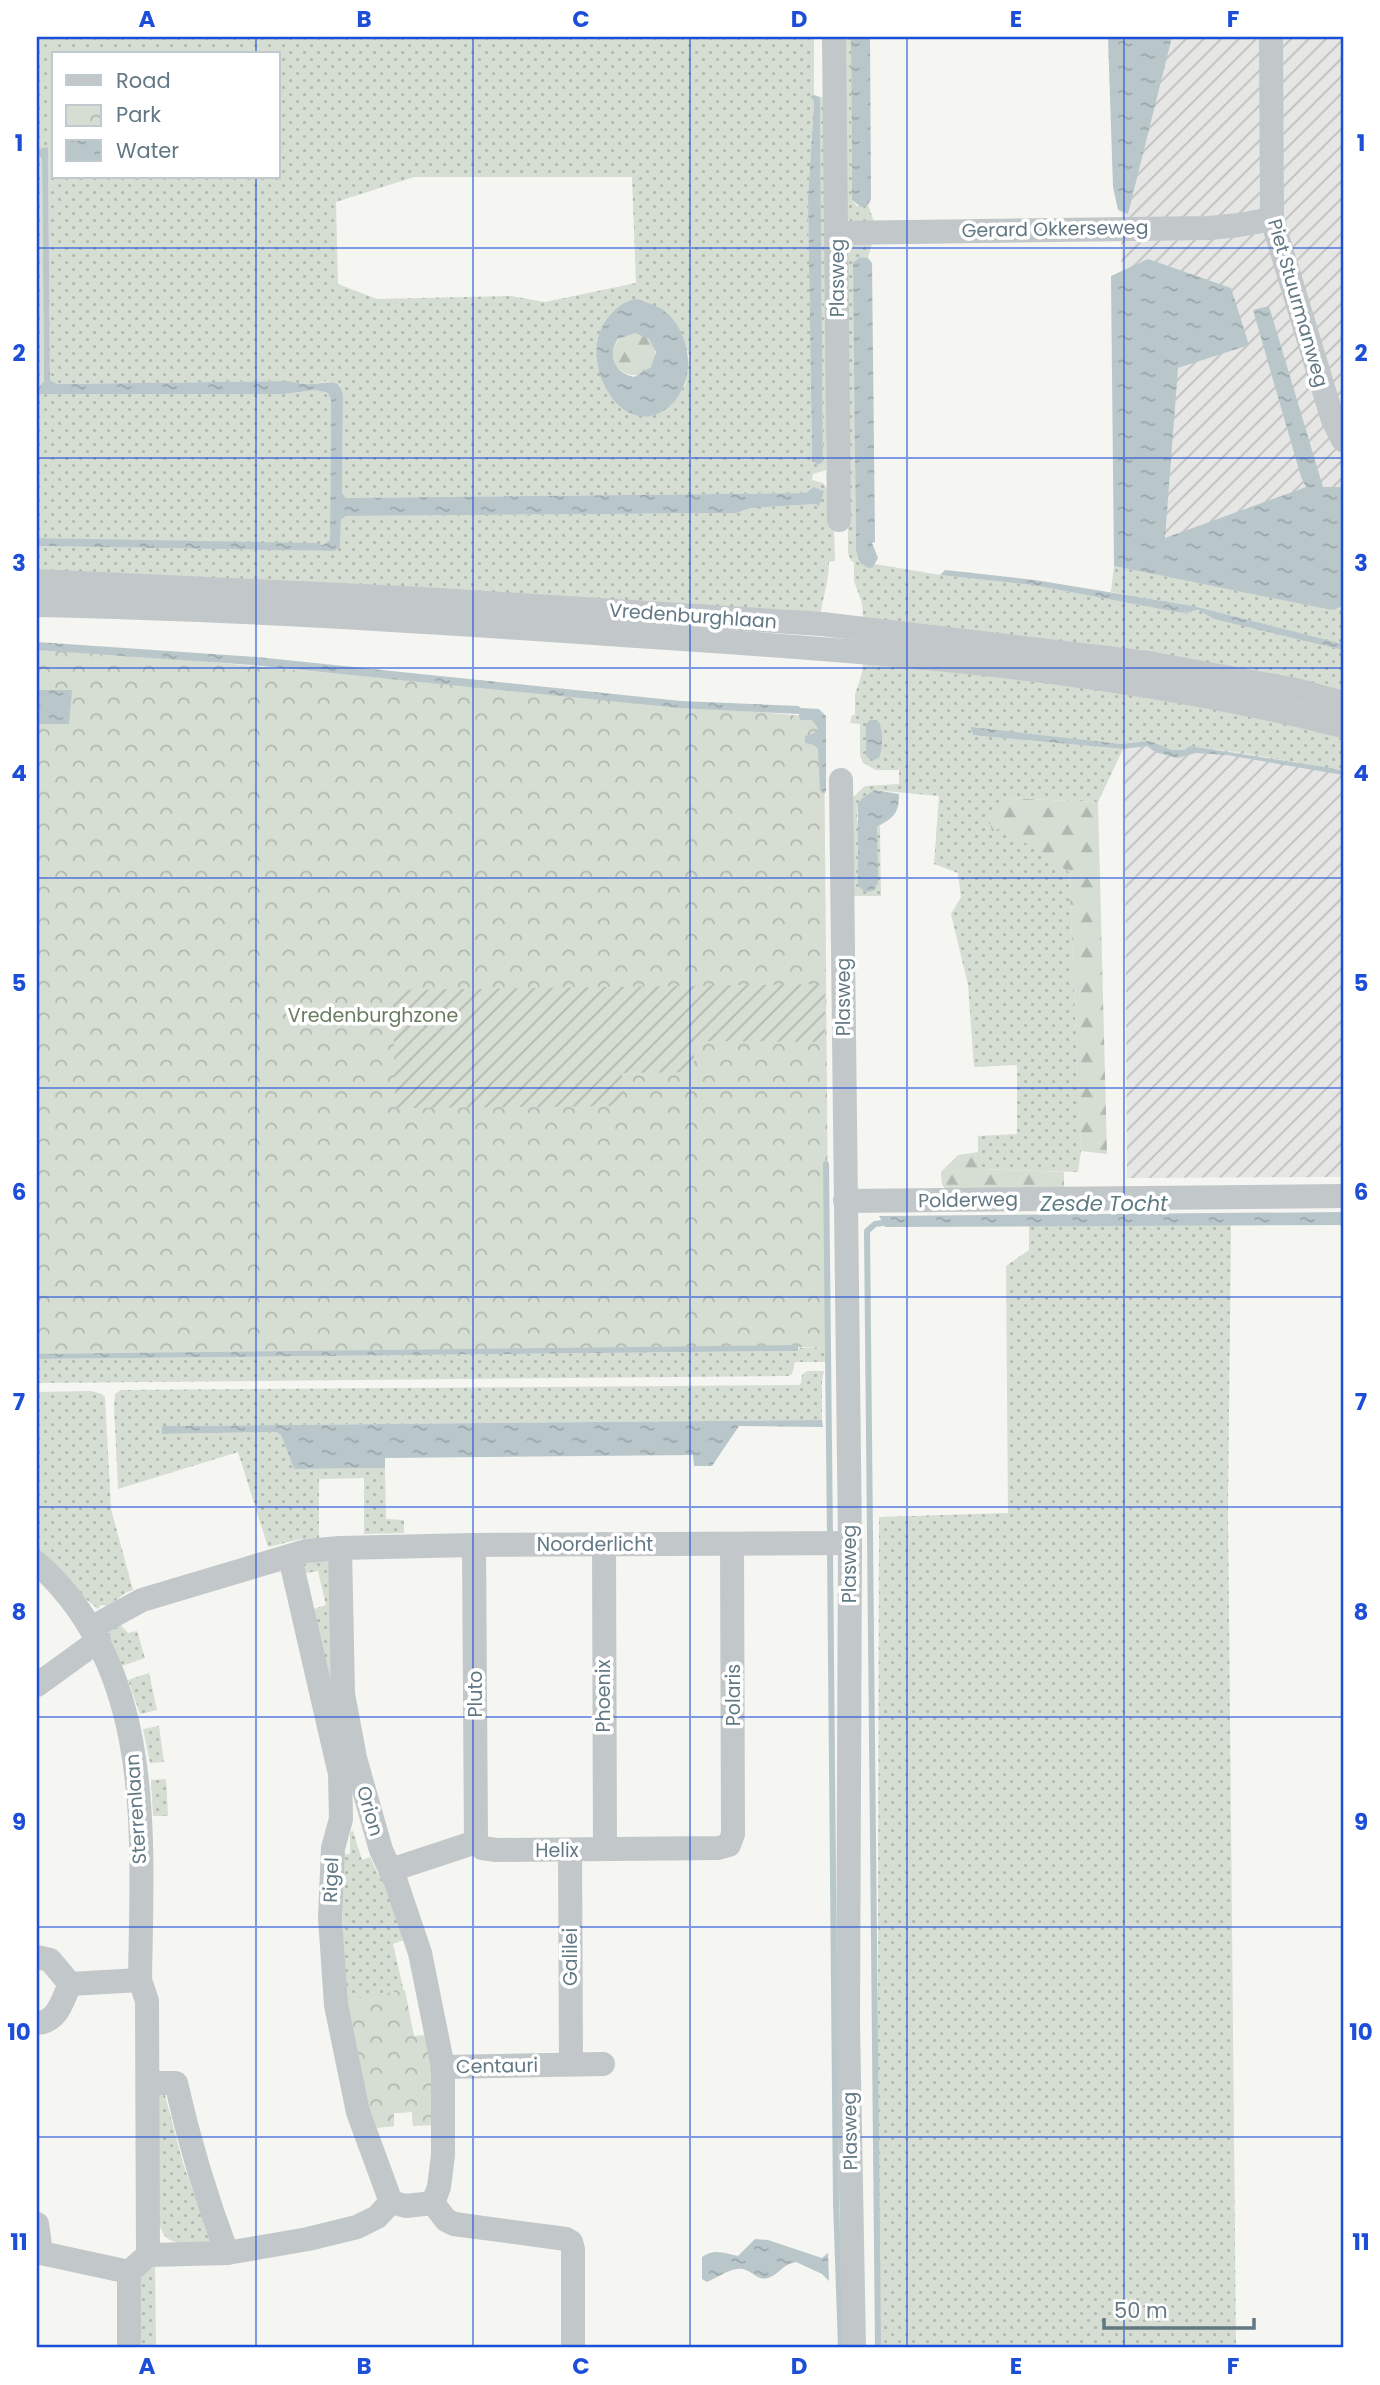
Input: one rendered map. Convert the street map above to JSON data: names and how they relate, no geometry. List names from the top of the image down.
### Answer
{
  "streets": {
    "street": [
      "Gerard Okkerseweg",
      "Plasweg",
      "Piet Stuurmanweg",
      "Vredenburghlaan",
      "Polderweg",
      "Noorderlicht",
      "Pluto",
      "Polaris",
      "Phoenix",
      "Sterrenlaan",
      "Orion",
      "Helix",
      "Rigel",
      "Galilei",
      "Centauri"
    ]
  },
  "crossings": [
    ["Gerard Okkerseweg", "Plasweg"],
    ["Gerard Okkerseweg", "Piet Stuurmanweg"],
    ["Plasweg", "Polderweg"],
    ["Plasweg", "Noorderlicht"],
    ["Noorderlicht", "Pluto"],
    ["Noorderlicht", "Polaris"],
    ["Noorderlicht", "Phoenix"],
    ["Noorderlicht", "Orion"],
    ["Pluto", "Helix"],
    ["Polaris", "Helix"],
    ["Phoenix", "Helix"],
    ["Orion", "Centauri"],
    ["Helix", "Galilei"],
    ["Galilei", "Centauri"]
  ],
  "water": ["Zesde Tocht"],
  "parks": ["Vredenburghzone"],
  "legend": ["Road", "Park", "Water"],
  "scale_bar": "50 m",
  "grid": {
    "columns": [
      "A",
      "B",
      "C",
      "D",
      "E",
      "F"
    ],
    "rows": [
      "1",
      "2",
      "3",
      "4",
      "5",
      "6",
      "7",
      "8",
      "9",
      "10",
      "11"
    ]
  }
}
